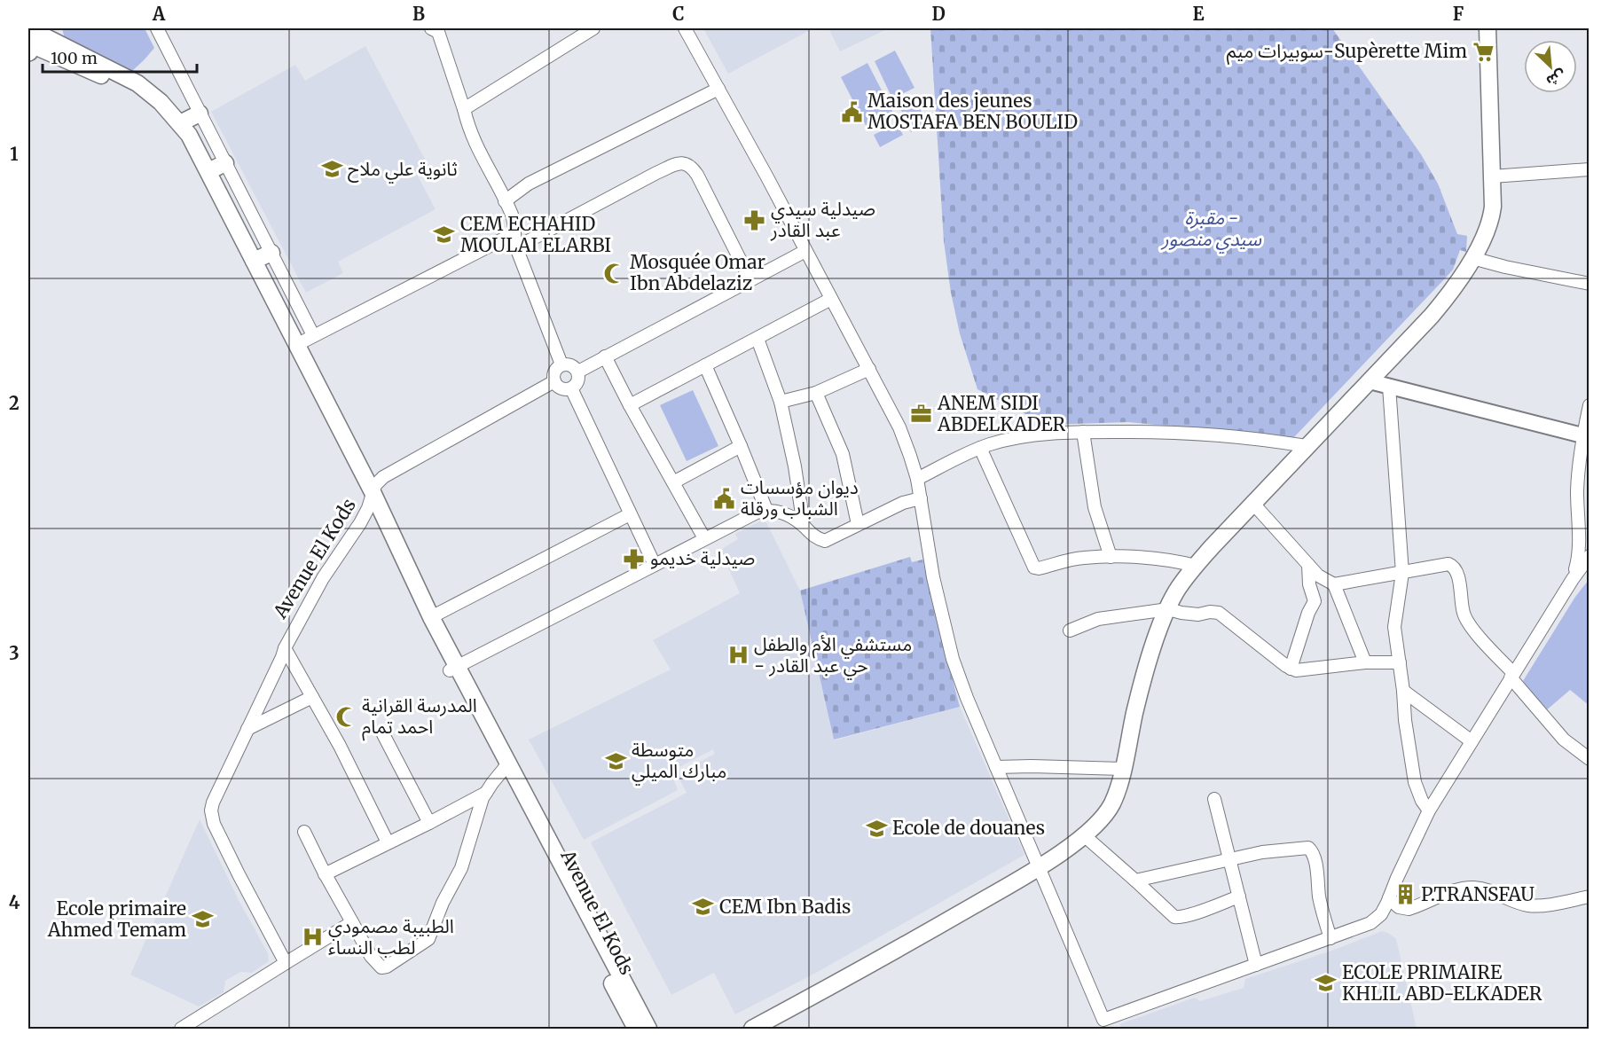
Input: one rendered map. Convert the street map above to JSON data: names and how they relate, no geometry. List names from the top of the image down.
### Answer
{
  "streets": {
    "main road": ["Avenue El Kods"]
  },
  "parks": ["مقبرة - سيدي منصور"],
  "places": {
    "supermarket": ["سوبيرات ميم-Supèrette Mim"],
    "public building": ["Maison des jeunes MOSTAFA BEN BOULID", "ديوان مؤسسات الشباب ورقلة"],
    "school or university": [
      "ثانوية علي ملاح",
      "CEM ECHAHID MOULAI ELARBI",
      "متوسطة مبارك الميلي",
      "Ecole de douanes",
      "CEM Ibn Badis",
      "Ecole primaire Ahmed Temam",
      "ECOLE PRIMAIRE KHLIL ABD-ELKADER"
    ],
    "pharmacy": ["صيدلية سيدي عبد القادر", "صيدلية خديمو"],
    "mosque": ["Mosquée Omar Ibn Abdelaziz", "المدرسة القرانية احمد تمام"],
    "office": ["ANEM SIDI ABDELKADER"],
    "hospital": ["مستشفي الأم والطفل - حي عبد القادر", "الطبيبة مصمودي لطب النساء"],
    "building": ["P.TRANSFAU"]
  },
  "scale_bar": "100 m",
  "north": "bottom right",
  "grid": {
    "columns": [
      "A",
      "B",
      "C",
      "D",
      "E",
      "F"
    ],
    "rows": [
      "1",
      "2",
      "3",
      "4"
    ]
  }
}
